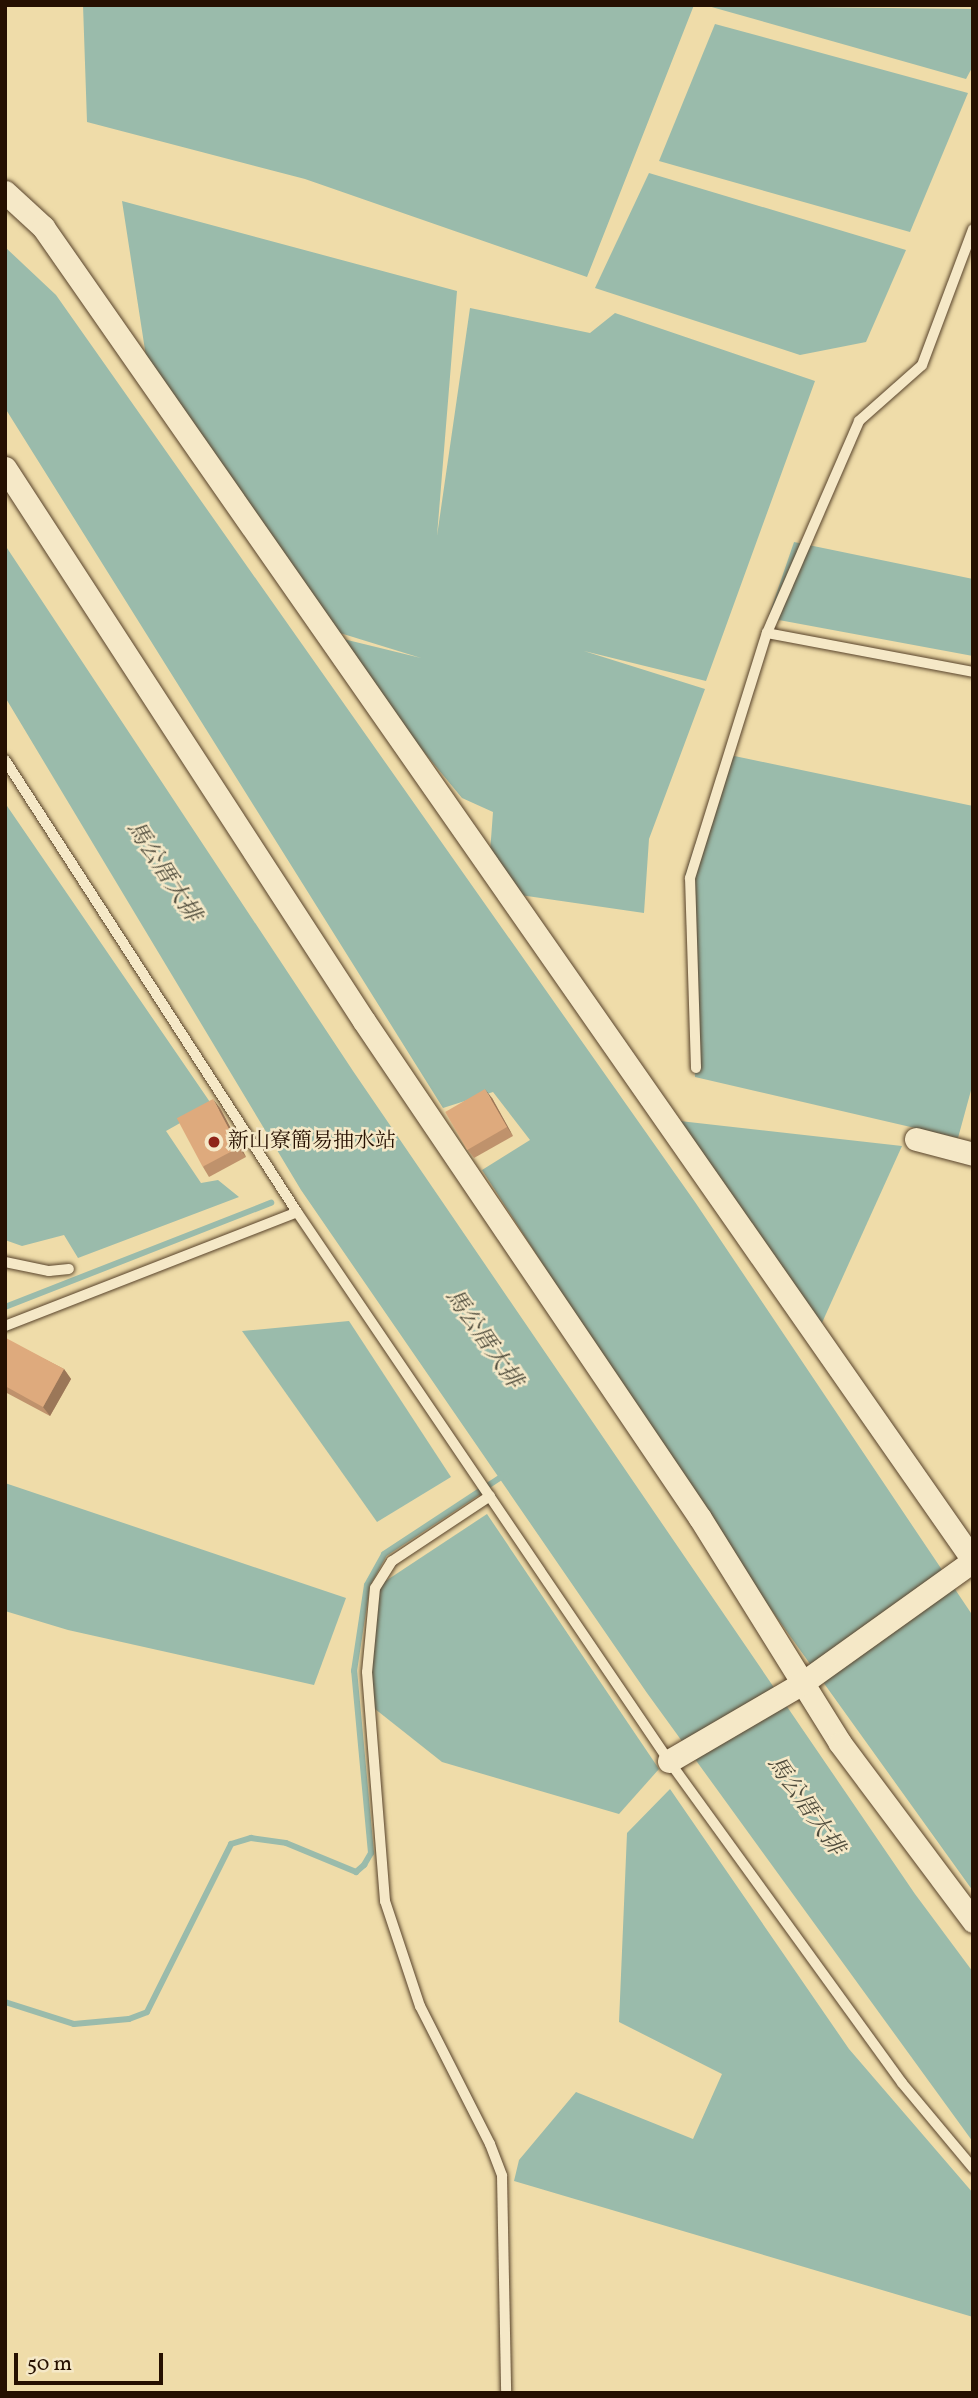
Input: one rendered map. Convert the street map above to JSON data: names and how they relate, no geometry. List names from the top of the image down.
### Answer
{
  "water": ["馬公厝大排"],
  "places": ["新山寮簡易抽水站"],
  "scale_bar": "50 m"
}
